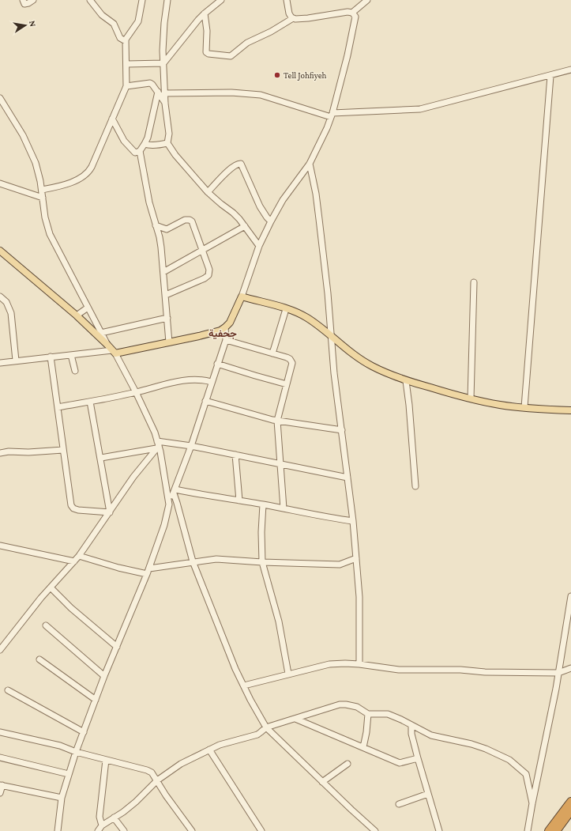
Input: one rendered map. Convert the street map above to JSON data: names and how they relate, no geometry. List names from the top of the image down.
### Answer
{
  "districts": ["جحفية"],
  "places": ["Tell Johfiyeh"],
  "north": "right"
}
